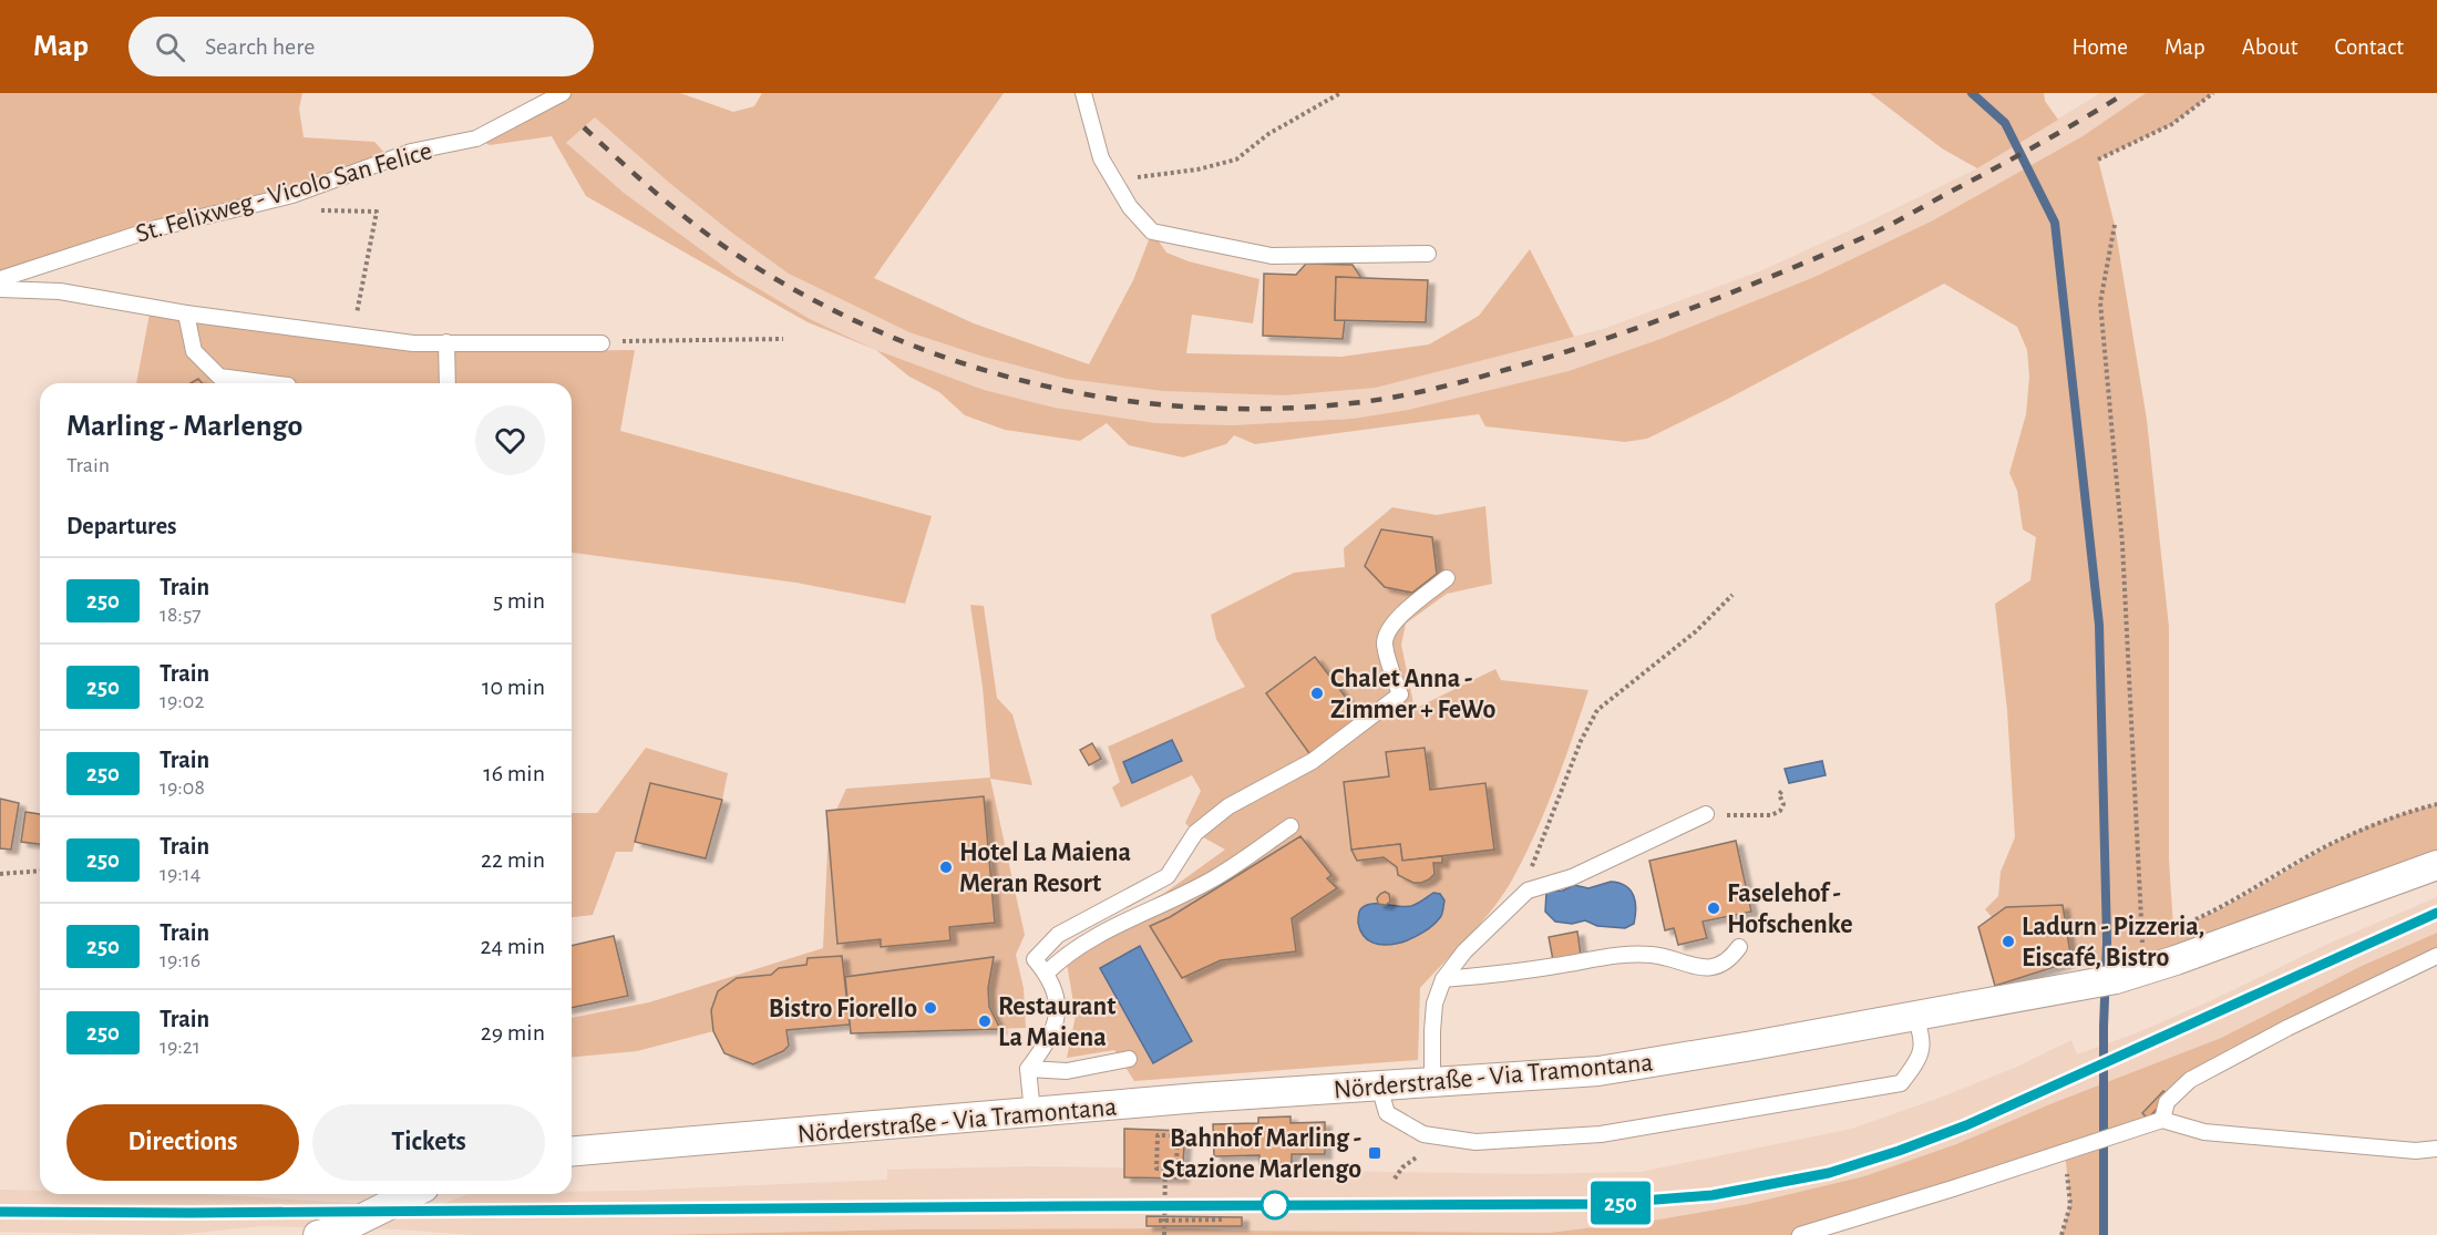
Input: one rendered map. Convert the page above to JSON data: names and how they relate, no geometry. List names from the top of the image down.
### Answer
{
  "streets": {
    "street": ["Nörderstraße - Via Tramontana"],
    "lane": ["St. Felixweg - Vicolo San Felice"]
  },
  "places": {
    "other": [
      "Chalet Anna - Zimmer + FeWo",
      "Hotel La Maiena Meran Resort",
      "Faselehof - Hofschenke",
      "Ladurn - Pizzeria, Eiscafé, Bistro",
      "Bistro Fiorello",
      "Restaurant La Maiena"
    ],
    "transit": ["Bahnhof Marling - Stazione Marlengo"]
  },
  "page": {
    "header": "Map",
    "search": "Search here",
    "nav": [
      "Home",
      "Map",
      "About",
      "Contact"
    ],
    "on_map": "250",
    "heading": [
      ["Marling - Marlengo", "Train"],
      "Departures"
    ],
    "list": [
      {
        "mark": "250",
        "name": "Train",
        "note": "18:57",
        "value": "5 min"
      },
      {
        "mark": "250",
        "name": "Train",
        "note": "19:02",
        "value": "10 min"
      },
      {
        "mark": "250",
        "name": "Train",
        "note": "19:08",
        "value": "16 min"
      },
      {
        "mark": "250",
        "name": "Train",
        "note": "19:14",
        "value": "22 min"
      },
      {
        "mark": "250",
        "name": "Train",
        "note": "19:16",
        "value": "24 min"
      },
      {
        "mark": "250",
        "name": "Train",
        "note": "19:21",
        "value": "29 min"
      }
    ],
    "buttons": ["Directions", "Tickets"]
  }
}
